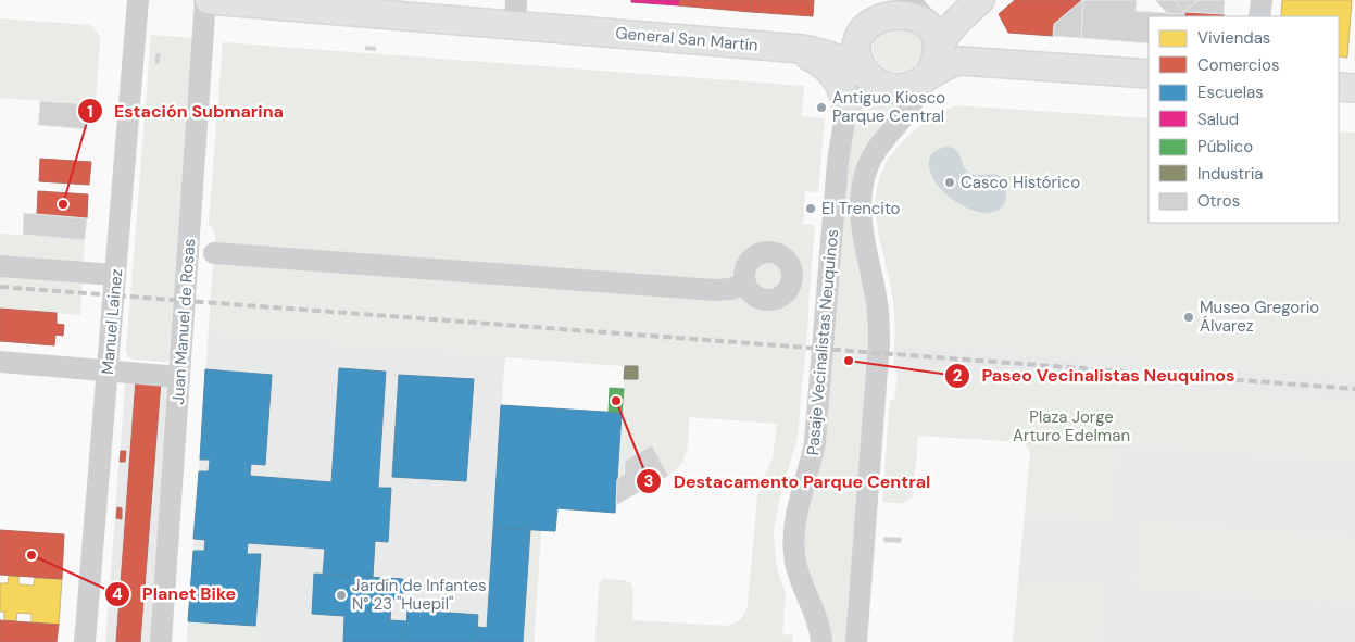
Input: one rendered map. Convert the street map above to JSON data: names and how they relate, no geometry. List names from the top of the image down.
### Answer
{
  "streets": {
    "main road": ["General San Martín"],
    "street": ["Manuel Lainez", "Juan Manuel de Rosas", "Pasaje Vecinalistas Neuquinos"]
  },
  "crossings": [
    ["General San Martín", "Juan Manuel de Rosas"],
    ["General San Martín", "Pasaje Vecinalistas Neuquinos"]
  ],
  "parks": ["Plaza Jorge Arturo Edelman"],
  "places": [
    "Antiguo Kiosco Parque Central",
    "Casco Histórico",
    "Estación Submarina",
    "El Trencito",
    "Museo Gregorio Álvarez",
    "Paseo Vecinalistas Neuquinos",
    "Destacamento Parque Central",
    "Planet Bike",
    "Jardín de Infantes N° 23 \"Huepil\""
  ],
  "legend": [
    "Viviendas",
    "Comercios",
    "Escuelas",
    "Salud",
    "Público",
    "Industria",
    "Otros"
  ]
}
